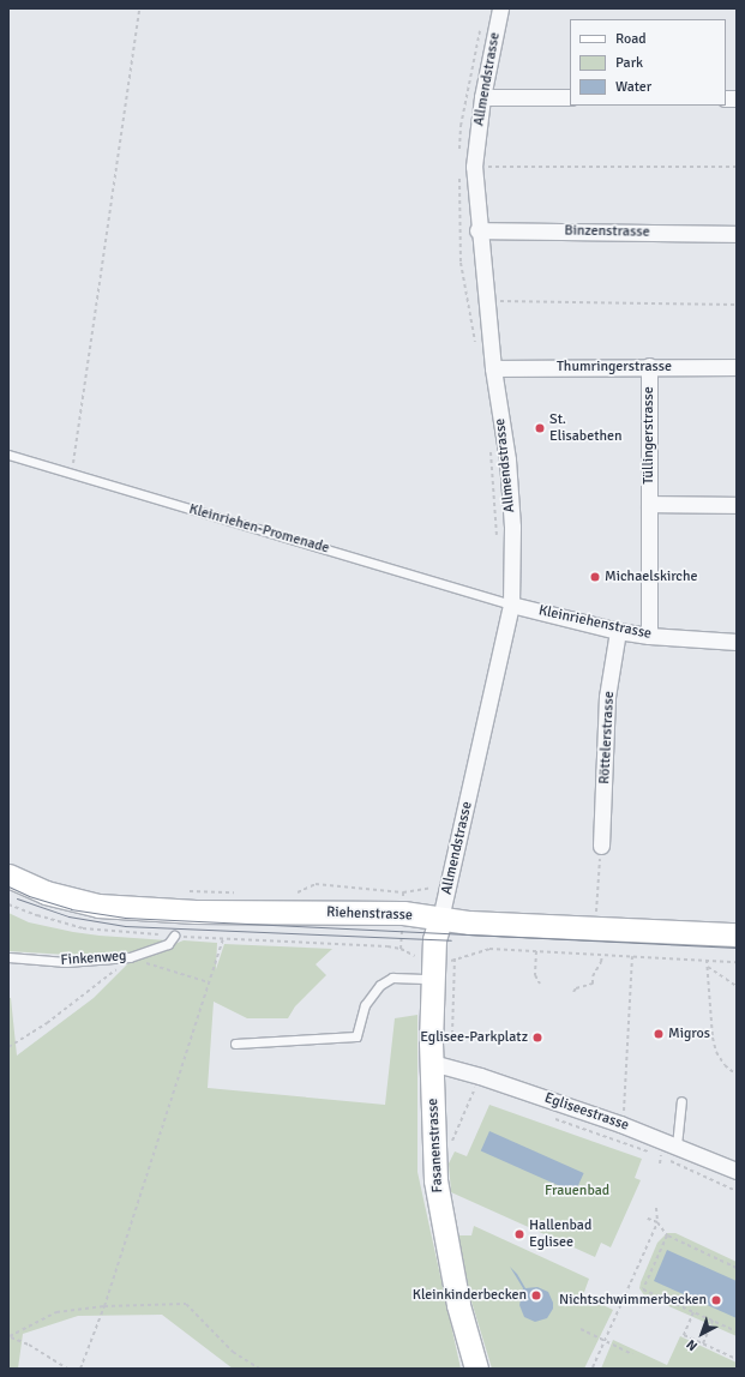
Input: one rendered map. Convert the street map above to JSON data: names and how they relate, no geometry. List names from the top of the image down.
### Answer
{
  "streets": {
    "main road": ["Riehenstrasse", "Fasanenstrasse"],
    "street": [
      "Allmendstrasse",
      "Binzenstrasse",
      "Thumringerstrasse",
      "Tüllingerstrasse",
      "Kleinriehenstrasse",
      "Röttelerstrasse",
      "Egliseestrasse"
    ],
    "lane": ["Kleinriehen-Promenade", "Finkenweg"]
  },
  "crossings": [
    ["Allmendstrasse", "Binzenstrasse"],
    ["Allmendstrasse", "Thumringerstrasse"],
    ["Allmendstrasse", "Kleinriehen-Promenade"],
    ["Allmendstrasse", "Kleinriehenstrasse"],
    ["Allmendstrasse", "Riehenstrasse"],
    ["Allmendstrasse", "Fasanenstrasse"],
    ["Thumringerstrasse", "Tüllingerstrasse"],
    ["Tüllingerstrasse", "Kleinriehenstrasse"],
    ["Kleinriehen-Promenade", "Kleinriehenstrasse"],
    ["Kleinriehenstrasse", "Röttelerstrasse"],
    ["Riehenstrasse", "Fasanenstrasse"],
    ["Egliseestrasse", "Fasanenstrasse"]
  ],
  "parks": ["Frauenbad"],
  "places": [
    "St. Elisabethen",
    "Michaelskirche",
    "Migros",
    "Eglisee-Parkplatz",
    "Hallenbad Eglisee",
    "Kleinkinderbecken",
    "Nichtschwimmerbecken"
  ],
  "legend": ["Road", "Park", "Water"],
  "north": "bottom left"
}
